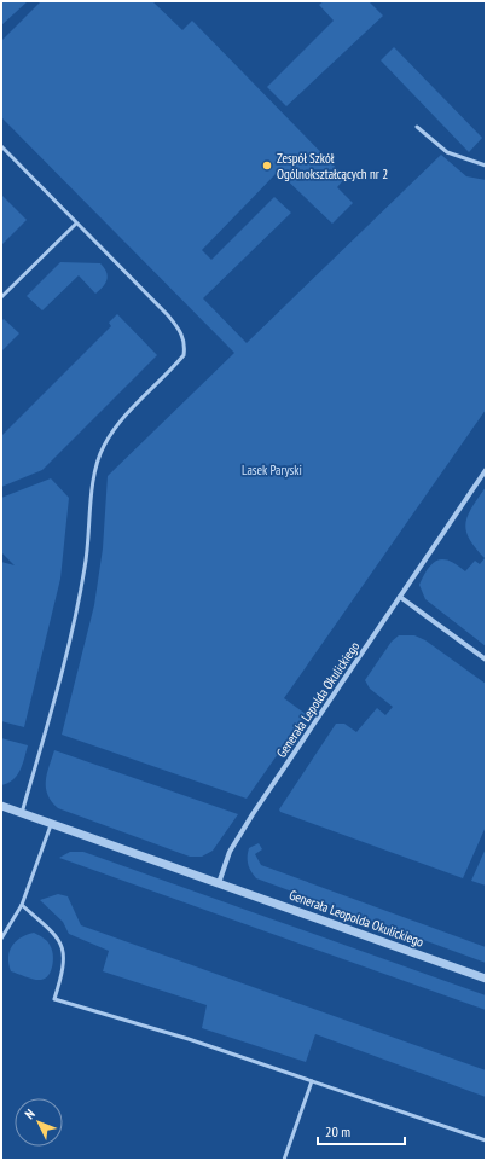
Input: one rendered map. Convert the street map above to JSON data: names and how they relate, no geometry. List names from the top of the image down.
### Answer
{
  "streets": {
    "street": ["Generała Lepolda Okulickiego", "Generała Leopolda Okulickiego"]
  },
  "crossings": [
    ["Generała Lepolda Okulickiego", "Generała Leopolda Okulickiego"]
  ],
  "parks": ["Lasek Paryski"],
  "places": ["Zespół Szkół Ogólnokształcących nr 2"],
  "scale_bar": "20 m",
  "north": "top left"
}
